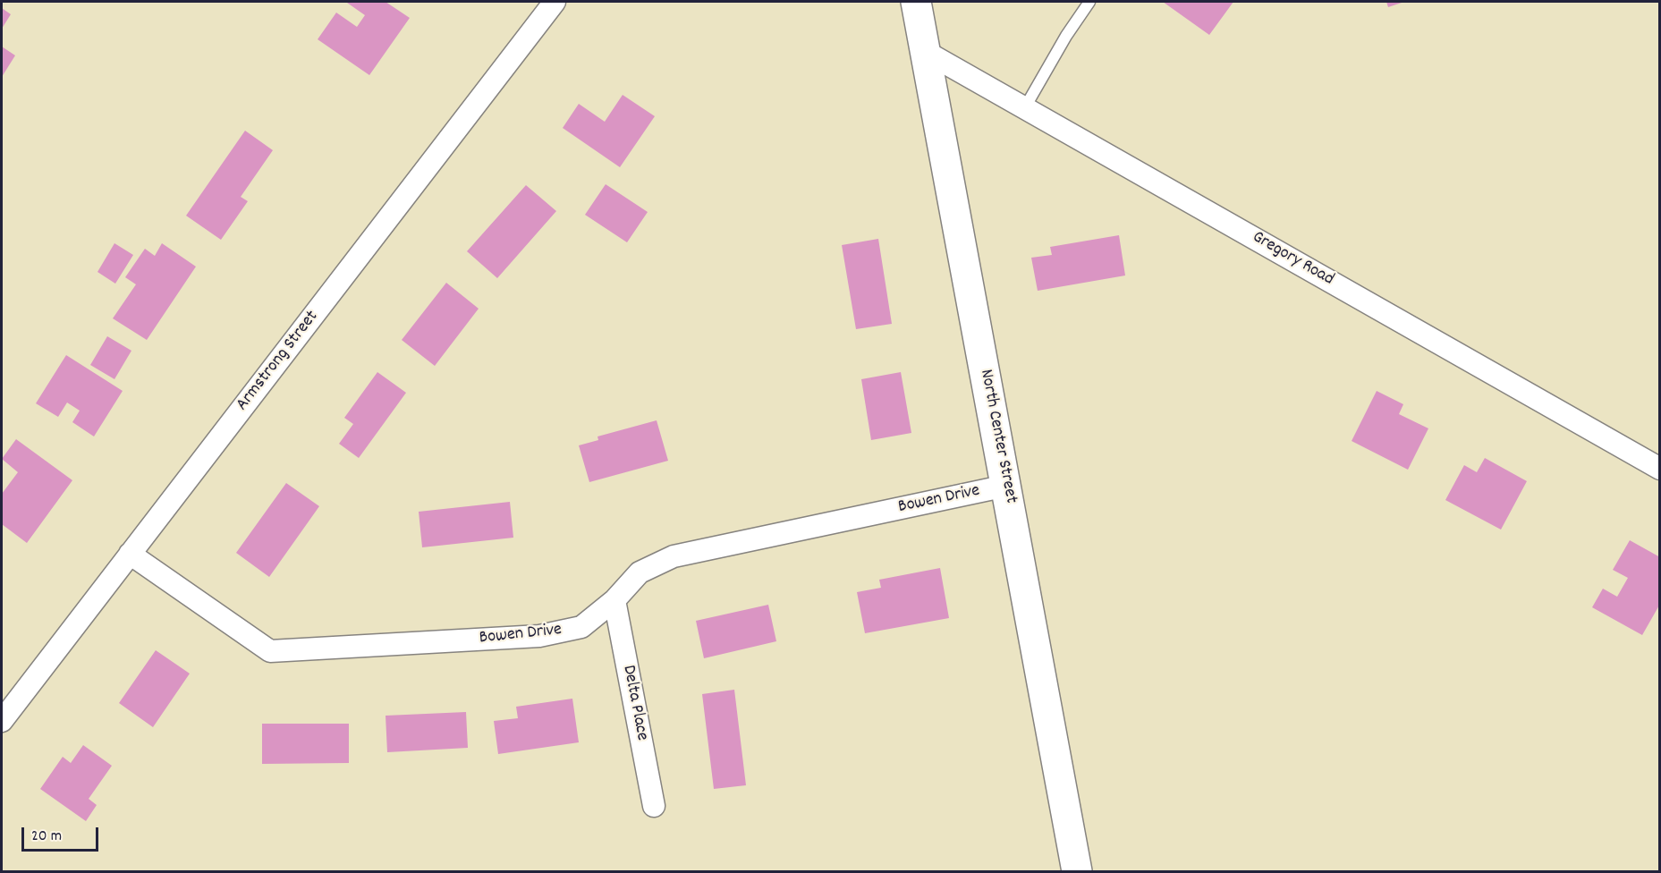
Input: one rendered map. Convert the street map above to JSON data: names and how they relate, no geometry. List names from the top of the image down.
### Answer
{
  "streets": {
    "main road": ["North Center Street"],
    "street": [
      "Gregory Road",
      "Armstrong Street",
      "Bowen Drive",
      "Delta Place"
    ]
  },
  "crossings": [
    ["Gregory Road", "North Center Street"],
    ["Armstrong Street", "Bowen Drive"],
    ["North Center Street", "Bowen Drive"],
    ["Bowen Drive", "Delta Place"]
  ],
  "scale_bar": "20 m"
}
